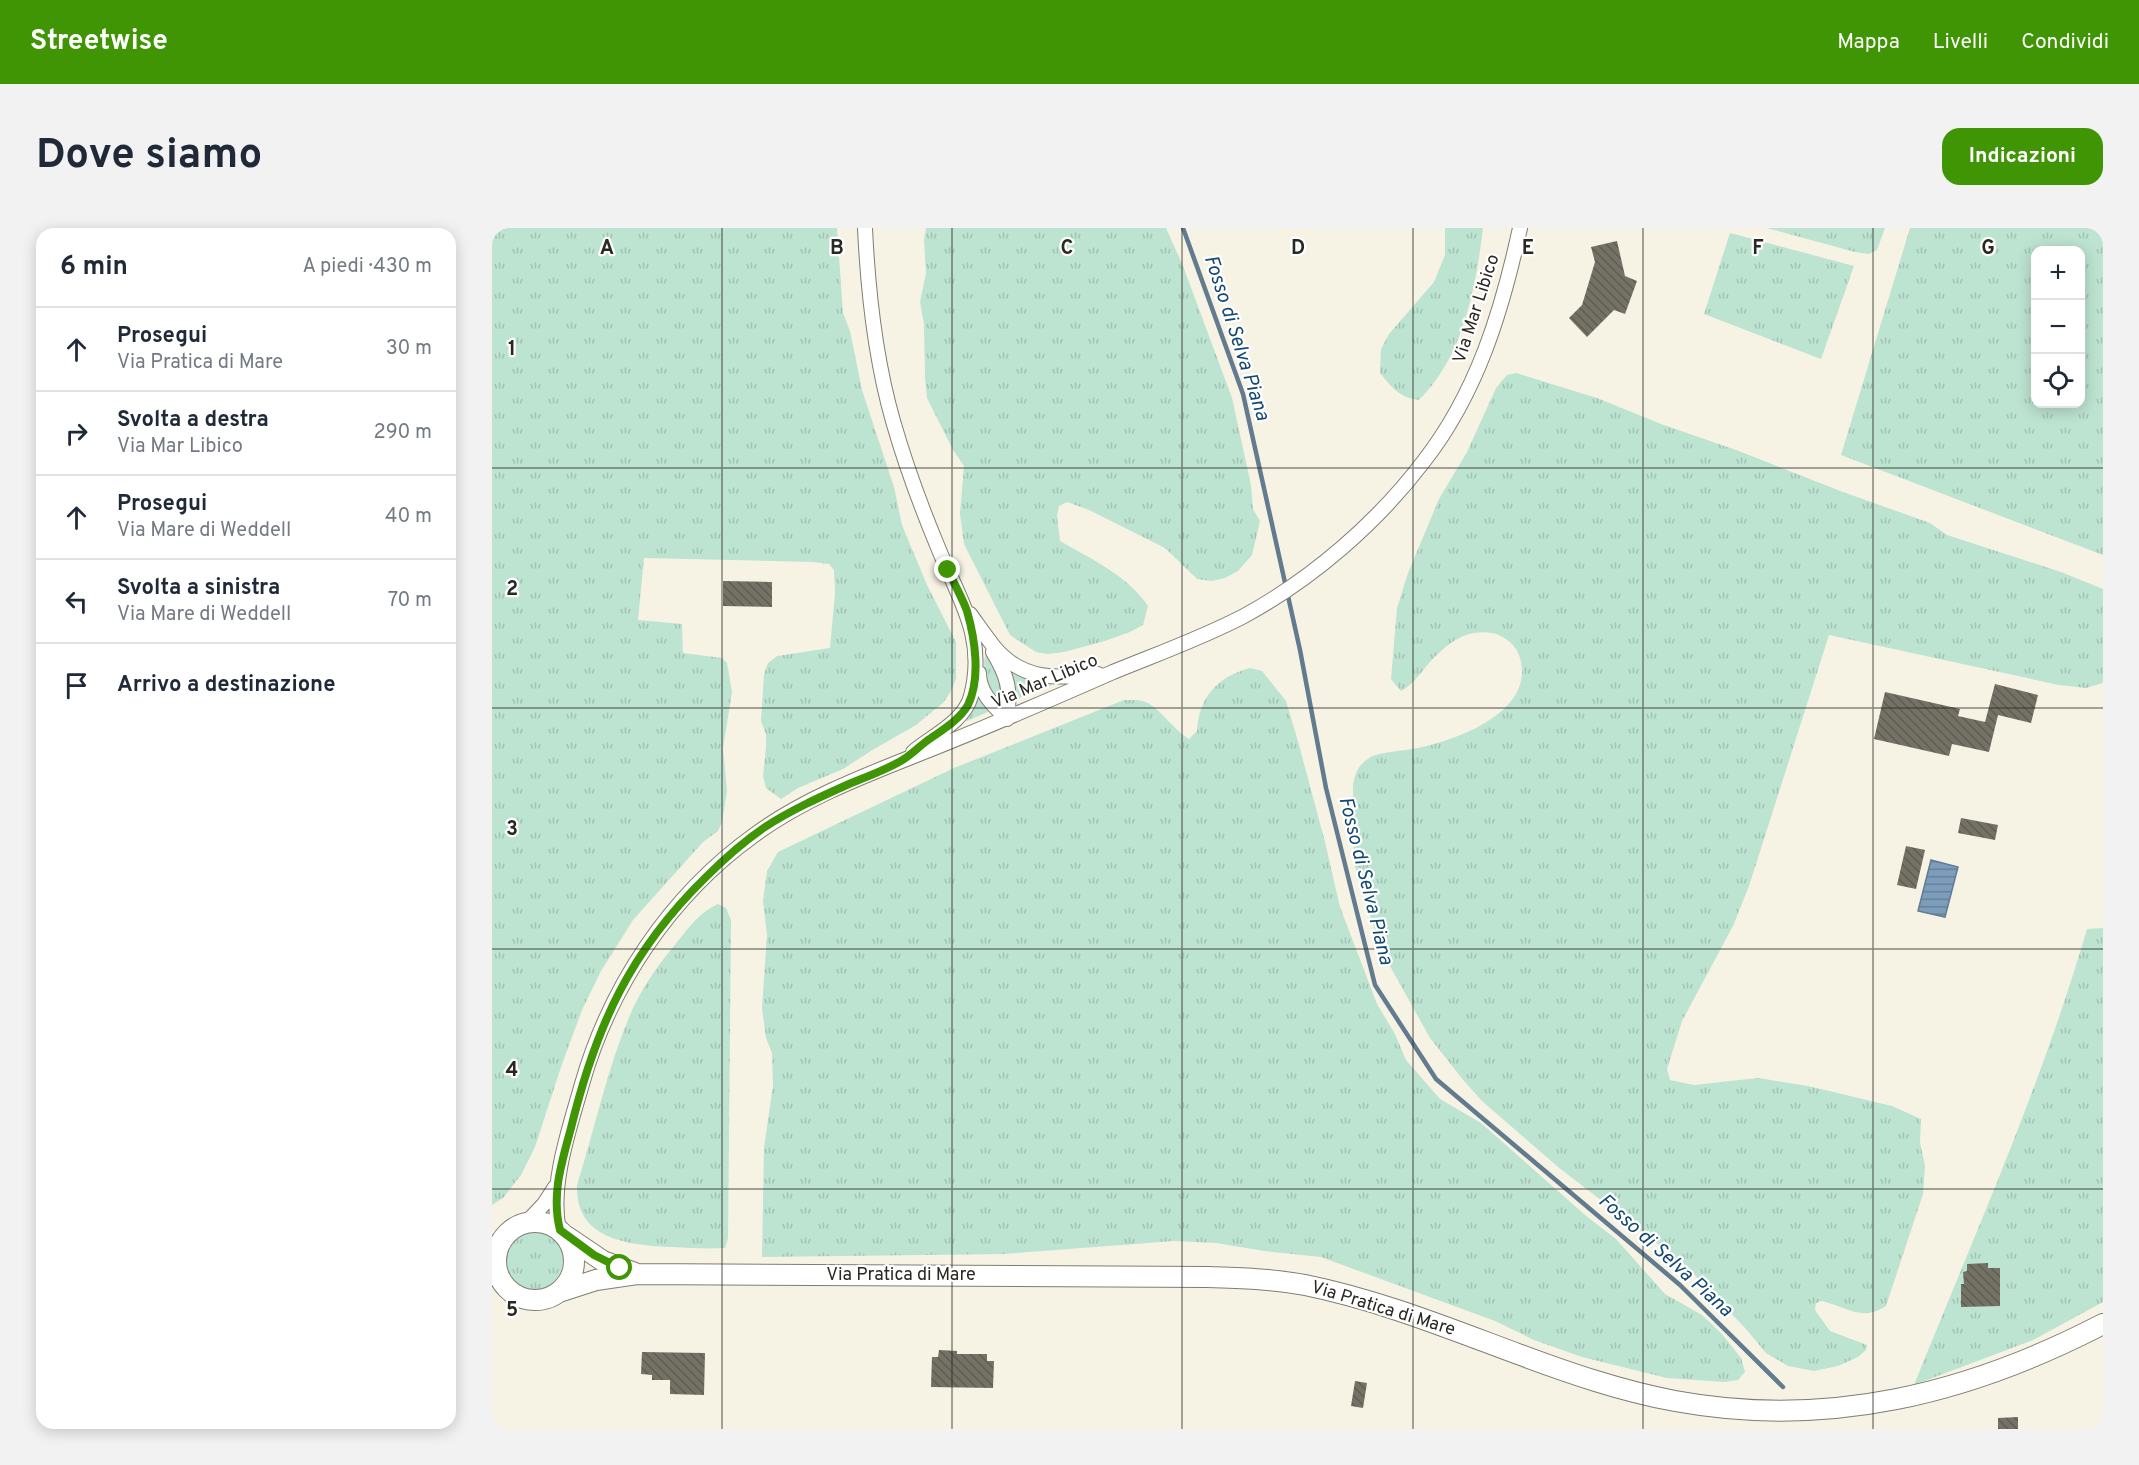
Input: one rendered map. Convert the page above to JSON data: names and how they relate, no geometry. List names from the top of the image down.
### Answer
{
  "streets": {
    "street": ["Via Mar Libico", "Via Pratica di Mare"]
  },
  "crossings": [
    ["Via Mar Libico", "Via Pratica di Mare"]
  ],
  "water": ["Fosso di Selva Piana"],
  "page": {
    "header": "Streetwise",
    "nav": ["Mappa", "Livelli", "Condividi"],
    "buttons": "Indicazioni",
    "title": "Dove siamo",
    "heading": ["6 min", "A piedi · 430 m"],
    "map_buttons": ["+", "−"],
    "list": [
      ["Prosegui", "Via Pratica di Mare", "30 m"],
      ["Svolta a destra", "Via Mar Libico", "290 m"],
      ["Prosegui", "Via Mare di Weddell", "40 m"],
      ["Svolta a sinistra", "Via Mare di Weddell", "70 m"],
      "Arrivo a destinazione"
    ]
  },
  "grid": {
    "columns": [
      "A",
      "B",
      "C",
      "D",
      "E",
      "F",
      "G"
    ],
    "rows": [
      "1",
      "2",
      "3",
      "4",
      "5"
    ]
  }
}
